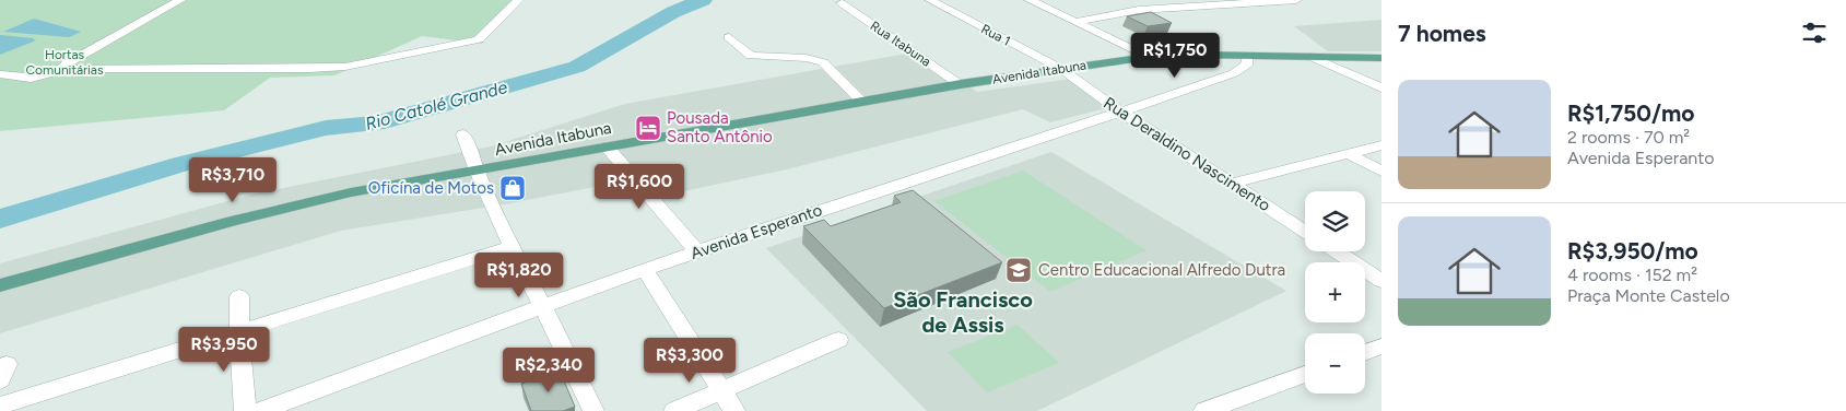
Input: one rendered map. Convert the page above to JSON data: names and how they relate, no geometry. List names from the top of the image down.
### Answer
{
  "streets": {
    "main road": ["Avenida Itabuna"],
    "street": [
      "Rua 1",
      "Rua Itabuna",
      "Rua Deraldino Nascimento",
      "Avenida Esperanto"
    ]
  },
  "crossings": [
    ["Rua 1", "Avenida Itabuna"],
    ["Rua 1", "Rua Deraldino Nascimento"],
    ["Rua Itabuna", "Avenida Itabuna"],
    ["Avenida Itabuna", "Rua Deraldino Nascimento"],
    ["Avenida Itabuna", "Avenida Esperanto"],
    ["Rua Deraldino Nascimento", "Avenida Esperanto"]
  ],
  "districts": ["São Francisco de Assis"],
  "water": ["Rio Catolé Grande"],
  "parks": ["Hortas Comunitárias"],
  "places": {
    "hotel": ["Pousada Santo Antônio"],
    "shop": ["Oficína de Motos"],
    "school or university": ["Centro Educacional Alfredo Dutra"]
  },
  "page": {
    "heading": "7 homes",
    "price": [
      "R$1,750",
      "R$3,710",
      "R$1,600",
      "R$1,820",
      "R$3,950",
      "R$3,300",
      "R$2,340"
    ],
    "list": [
      {
        "name": "R$1,750/mo",
        "note": "2 rooms · 70 m² · Avenida Esperanto"
      },
      {
        "name": "R$3,950/mo",
        "note": "4 rooms · 152 m² · Praça Monte Castelo"
      }
    ],
    "map_buttons": ["+", "−"]
  }
}
